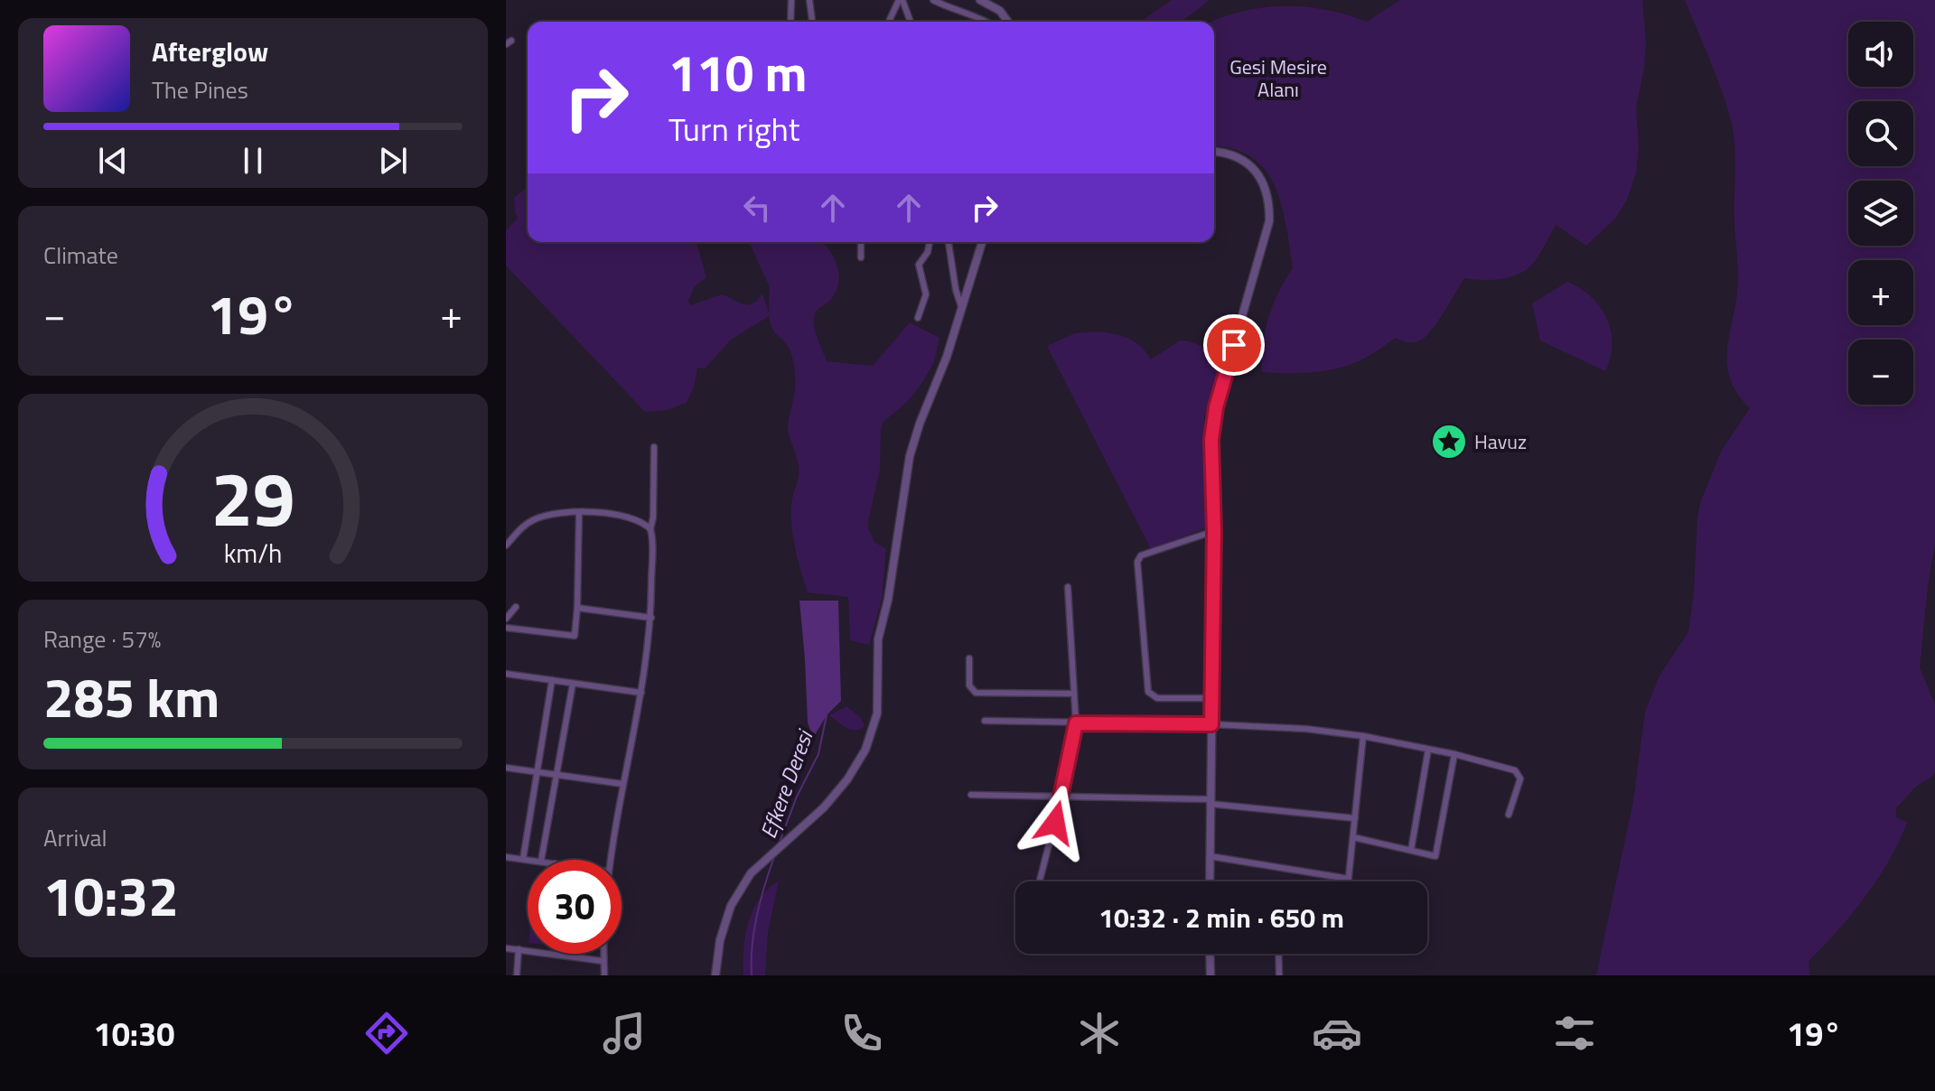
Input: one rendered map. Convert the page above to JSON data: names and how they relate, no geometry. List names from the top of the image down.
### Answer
{
  "water": ["Efkere Deresi"],
  "parks": ["Gesi Mesire Alanı"],
  "places": {
    "place": ["Havuz"]
  },
  "page": {
    "map_buttons": ["+", "−"],
    "turn": ["110 m", "Turn right"],
    "song": ["Afterglow", "The Pines"],
    "tile": [
      "Climate",
      ["Range · 57%", "285 km"],
      ["Arrival", "10:32"]
    ],
    "heat": ["−", "19°", "+"],
    "limit": "30",
    "trip": "10:32 · 2 min · 650 m",
    "tabs": ["10:30", "19°"],
    "gauge": ["29", "km/h"]
  }
}
